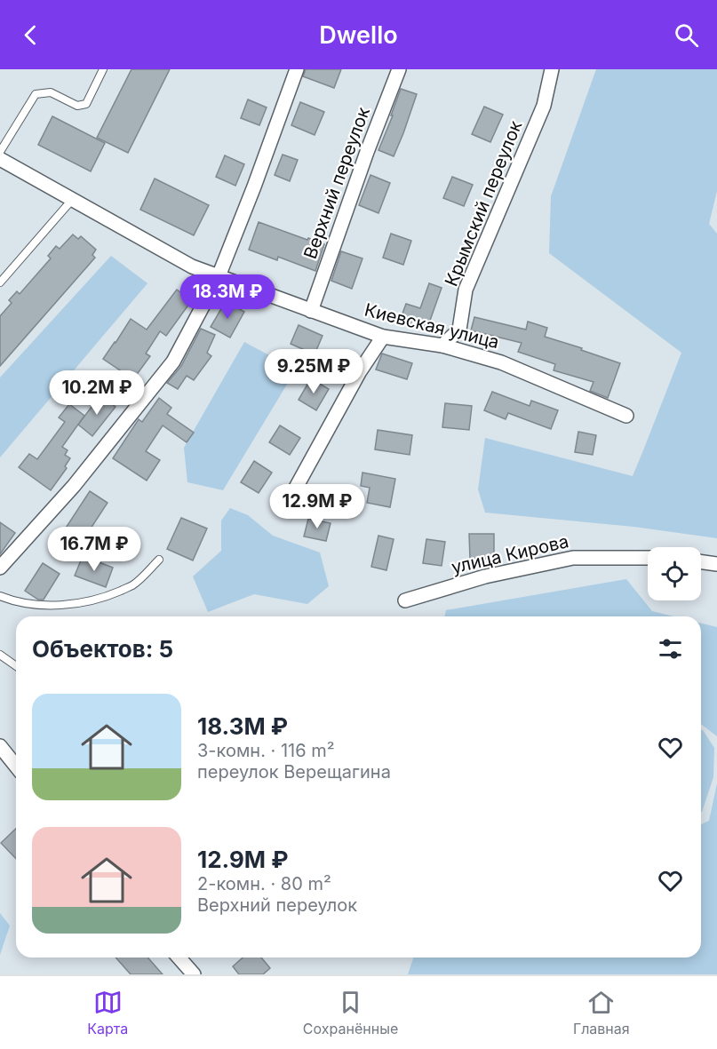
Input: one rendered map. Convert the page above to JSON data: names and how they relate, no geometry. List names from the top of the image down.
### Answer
{
  "streets": {
    "street": [
      "Верхний переулок",
      "Крымский переулок",
      "Киевская улица",
      "улица Кирова"
    ]
  },
  "crossings": [
    ["Верхний переулок", "Киевская улица"],
    ["Крымский переулок", "Киевская улица"]
  ],
  "page": {
    "header": "Dwello",
    "price": [
      "18.3M ₽",
      "9.25M ₽",
      "10.2M ₽",
      "12.9M ₽",
      "16.7M ₽"
    ],
    "heading": "Объектов: 5",
    "list": [
      {
        "name": "18.3M ₽",
        "note": "3-комн. · 116 m² · переулок Верещагина"
      },
      {
        "name": "12.9M ₽",
        "note": "2-комн. · 80 m² · Верхний переулок"
      }
    ],
    "tabs": ["Карта", "Сохранённые", "Главная"]
  }
}
